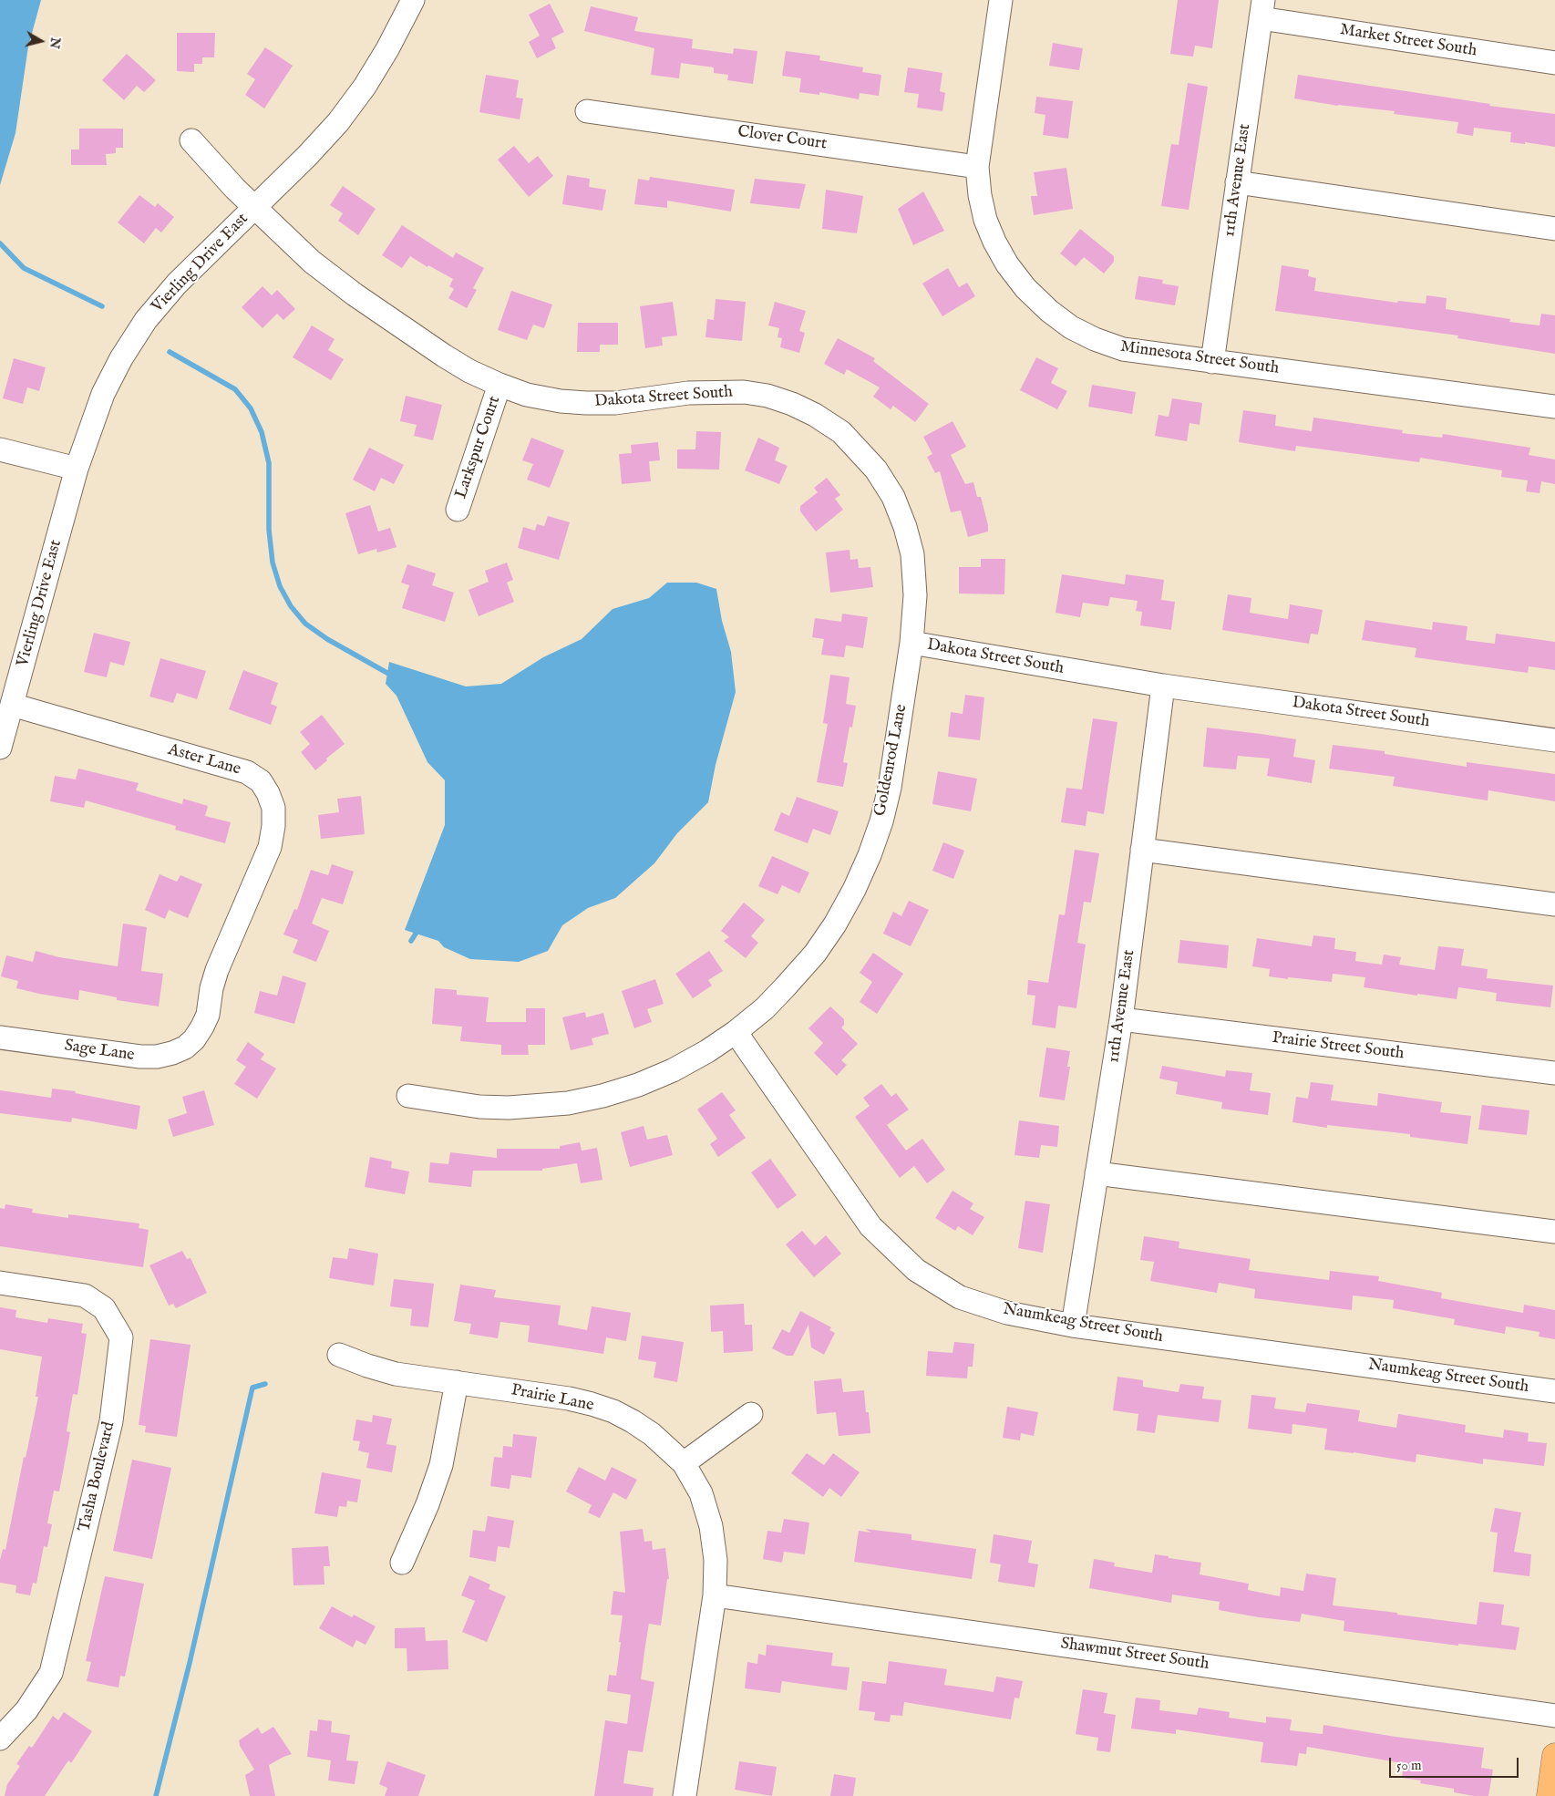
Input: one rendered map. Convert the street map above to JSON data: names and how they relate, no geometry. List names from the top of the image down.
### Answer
{
  "streets": {
    "street": [
      "Market Street South",
      "Clover Court",
      "11th Avenue East",
      "Vierling Drive East",
      "Minnesota Street South",
      "Dakota Street South",
      "Larkspur Court",
      "Aster Lane",
      "Goldenrod Lane",
      "Prairie Street South",
      "Sage Lane",
      "Naumkeag Street South",
      "Prairie Lane",
      "Tasha Boulevard",
      "Shawmut Street South"
    ]
  },
  "crossings": [
    ["Market Street South", "11th Avenue East"],
    ["Clover Court", "Minnesota Street South"],
    ["11th Avenue East", "Minnesota Street South"],
    ["11th Avenue East", "Dakota Street South"],
    ["11th Avenue East", "Prairie Street South"],
    ["11th Avenue East", "Naumkeag Street South"],
    ["Vierling Drive East", "Dakota Street South"],
    ["Vierling Drive East", "Aster Lane"],
    ["Dakota Street South", "Larkspur Court"],
    ["Dakota Street South", "Goldenrod Lane"],
    ["Aster Lane", "Sage Lane"],
    ["Goldenrod Lane", "Naumkeag Street South"],
    ["Prairie Lane", "Shawmut Street South"]
  ],
  "scale_bar": "50 m",
  "north": "right"
}
